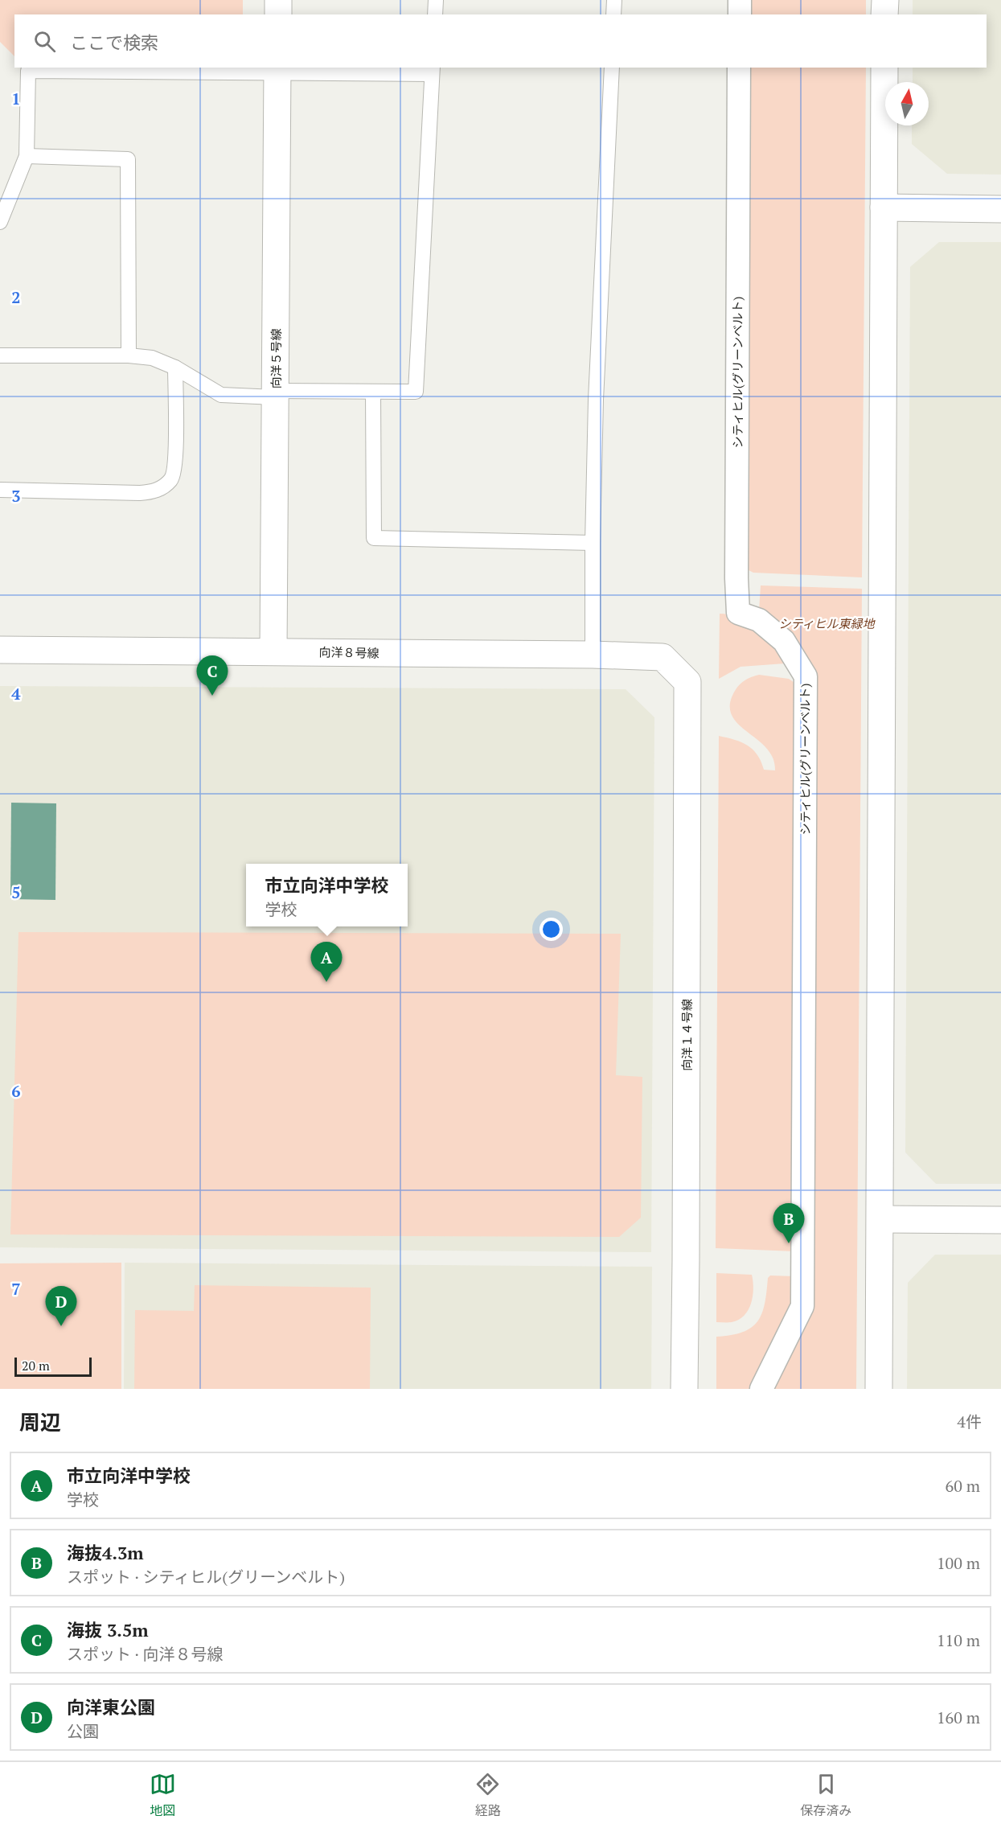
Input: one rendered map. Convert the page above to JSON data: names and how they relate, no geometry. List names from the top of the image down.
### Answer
{
  "streets": {
    "street": [
      "向洋５号線",
      "シティヒル(グリーンベルト)",
      "向洋８号線",
      "向洋１４号線"
    ]
  },
  "crossings": [
    ["向洋５号線", "向洋８号線"],
    ["向洋８号線", "向洋１４号線"]
  ],
  "parks": ["シティヒル東緑地"],
  "scale_bar": "20 m",
  "north": "top",
  "page": {
    "search": "ここで検索",
    "pins": [
      "C",
      "A",
      "B",
      "D"
    ],
    "popup": ["市立向洋中学校", "学校"],
    "scale": "20 m",
    "heading": ["周辺", "4件"],
    "list": [
      {
        "mark": "A",
        "name": "市立向洋中学校",
        "note": "学校",
        "value": "60 m"
      },
      {
        "mark": "B",
        "name": "海抜4.3m",
        "note": "スポット · シティヒル(グリーンベルト)",
        "value": "100 m"
      },
      {
        "mark": "C",
        "name": "海抜 3.5m",
        "note": "スポット · 向洋８号線",
        "value": "110 m"
      },
      {
        "mark": "D",
        "name": "向洋東公園",
        "note": "公園",
        "value": "160 m"
      }
    ],
    "nav": ["地図", "経路", "保存済み"]
  },
  "grid": {
    "rows": [
      "1",
      "2",
      "3",
      "4",
      "5",
      "6",
      "7"
    ]
  }
}
